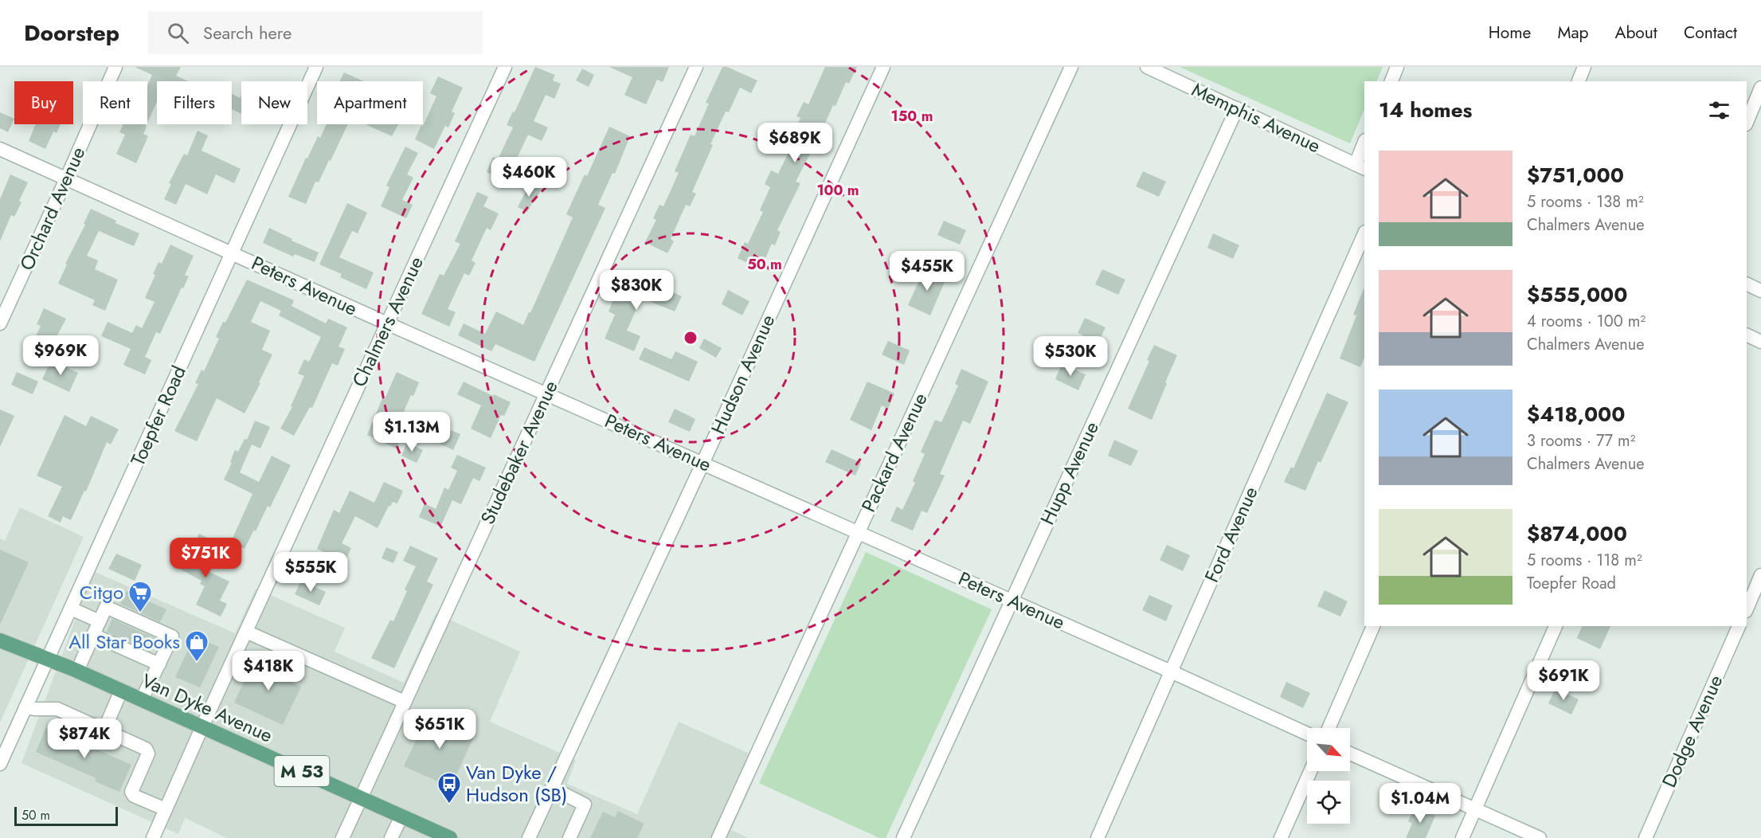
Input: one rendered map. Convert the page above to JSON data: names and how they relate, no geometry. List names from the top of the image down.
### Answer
{
  "streets": {
    "main road": ["Van Dyke Avenue", "M 53"],
    "street": [
      "Memphis Avenue",
      "Orchard Avenue",
      "Peters Avenue",
      "Chalmers Avenue",
      "Hudson Avenue",
      "Toepfer Road",
      "Studebaker Avenue",
      "Packard Avenue",
      "Hupp Avenue",
      "Ford Avenue",
      "Dodge Avenue"
    ]
  },
  "crossings": [
    ["Memphis Avenue", "Hupp Avenue"],
    ["Orchard Avenue", "Peters Avenue"],
    ["Peters Avenue", "Chalmers Avenue"],
    ["Peters Avenue", "Hudson Avenue"],
    ["Peters Avenue", "Toepfer Road"],
    ["Peters Avenue", "Studebaker Avenue"],
    ["Peters Avenue", "Packard Avenue"],
    ["Peters Avenue", "Hupp Avenue"],
    ["Peters Avenue", "Ford Avenue"],
    ["Chalmers Avenue", "Van Dyke Avenue"],
    ["Toepfer Road", "Van Dyke Avenue"],
    ["Studebaker Avenue", "Van Dyke Avenue"]
  ],
  "places": {
    "supermarket": ["Citgo"],
    "shop": ["All Star Books"],
    "bus stop": ["Van Dyke / Hudson (SB)"]
  },
  "scale_bar": "50 m",
  "north": "bottom right",
  "page": {
    "header": "Doorstep",
    "search": "Search here",
    "nav": [
      "Home",
      "Map",
      "About",
      "Contact"
    ],
    "chip": [
      "Buy",
      "Rent",
      "Filters",
      "New",
      "Apartment"
    ],
    "heading": "14 homes",
    "price": [
      "$689K",
      "$460K",
      "$455K",
      "$830K",
      "$969K",
      "$530K",
      "$1.13M",
      "$751K",
      "$555K",
      "$418K",
      "$691K",
      "$651K",
      "$874K",
      "$1.04M"
    ],
    "list": [
      {
        "name": "$751,000",
        "note": "5 rooms · 138 m² · Chalmers Avenue"
      },
      {
        "name": "$555,000",
        "note": "4 rooms · 100 m² · Chalmers Avenue"
      },
      {
        "name": "$418,000",
        "note": "3 rooms · 77 m² · Chalmers Avenue"
      },
      {
        "name": "$874,000",
        "note": "5 rooms · 118 m² · Toepfer Road"
      }
    ],
    "scale": "50 m"
  },
  "rings": ["150 m", "100 m", "50 m"]
}
